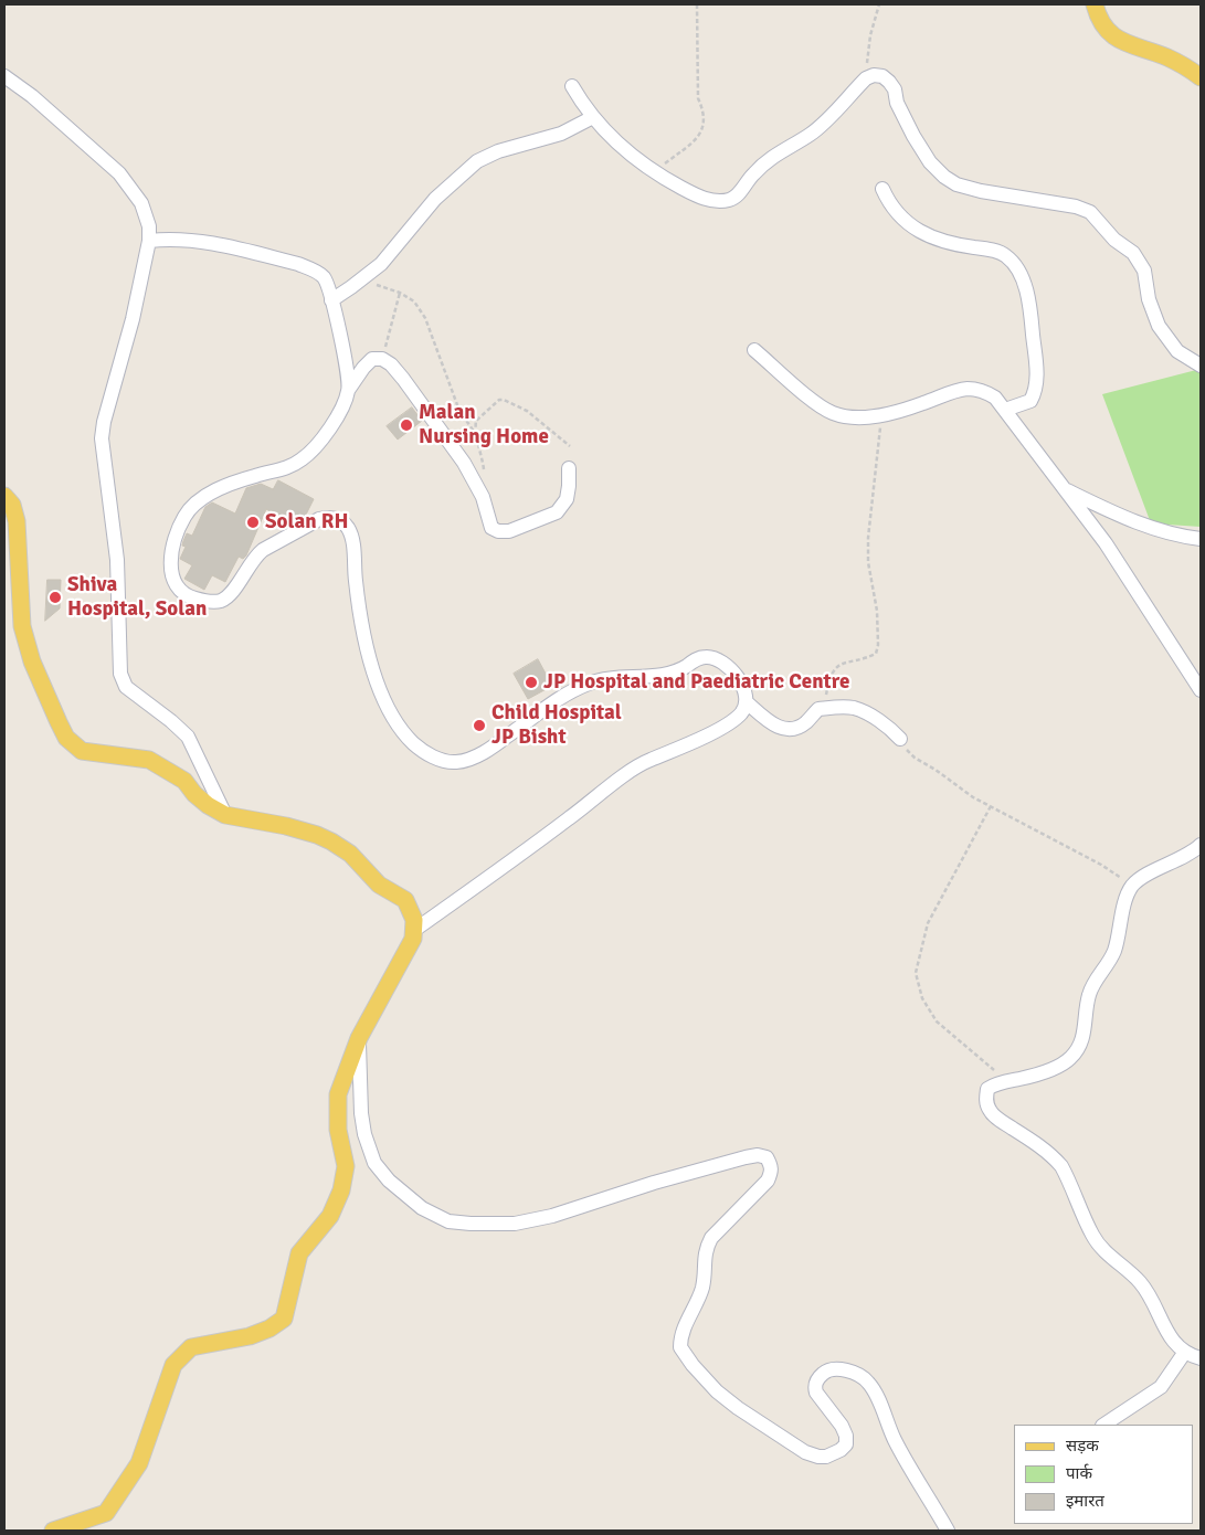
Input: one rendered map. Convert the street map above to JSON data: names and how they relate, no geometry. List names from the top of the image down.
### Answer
{
  "places": [
    "Malan Nursing Home",
    "Solan RH",
    "Shiva Hospital, Solan",
    "JP Hospital and Paediatric Centre",
    "Child Hospital JP Bisht"
  ],
  "legend": ["सड़क", "पार्क", "इमारत"]
}
